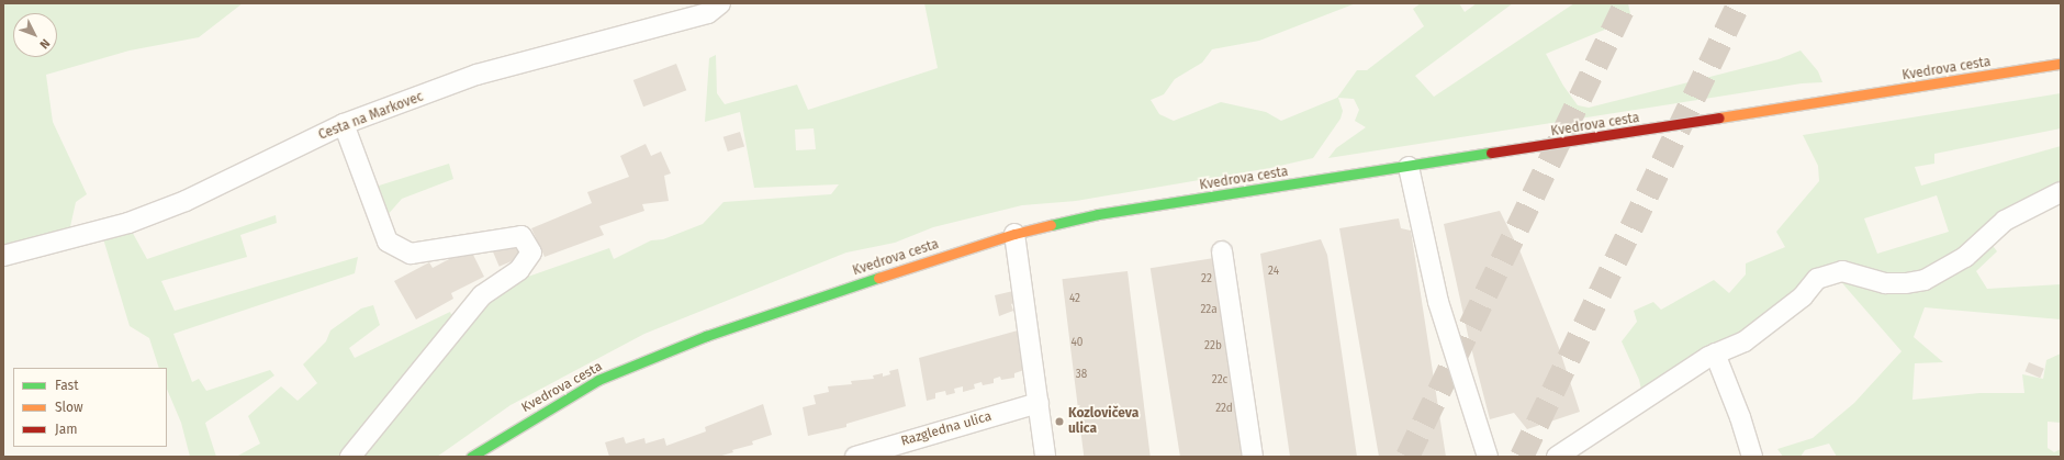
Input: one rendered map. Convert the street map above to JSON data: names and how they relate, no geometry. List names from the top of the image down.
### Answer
{
  "streets": {
    "street": ["Kvedrova cesta", "Cesta na Markovec", "Razgledna ulica"]
  },
  "places": ["Kozlovičeva ulica"],
  "house_numbers": [
    "24",
    "22",
    "42",
    "22a",
    "40",
    "22b",
    "38",
    "22c",
    "22d"
  ],
  "legend": ["Fast", "Slow", "Jam"],
  "north": "bottom right"
}
